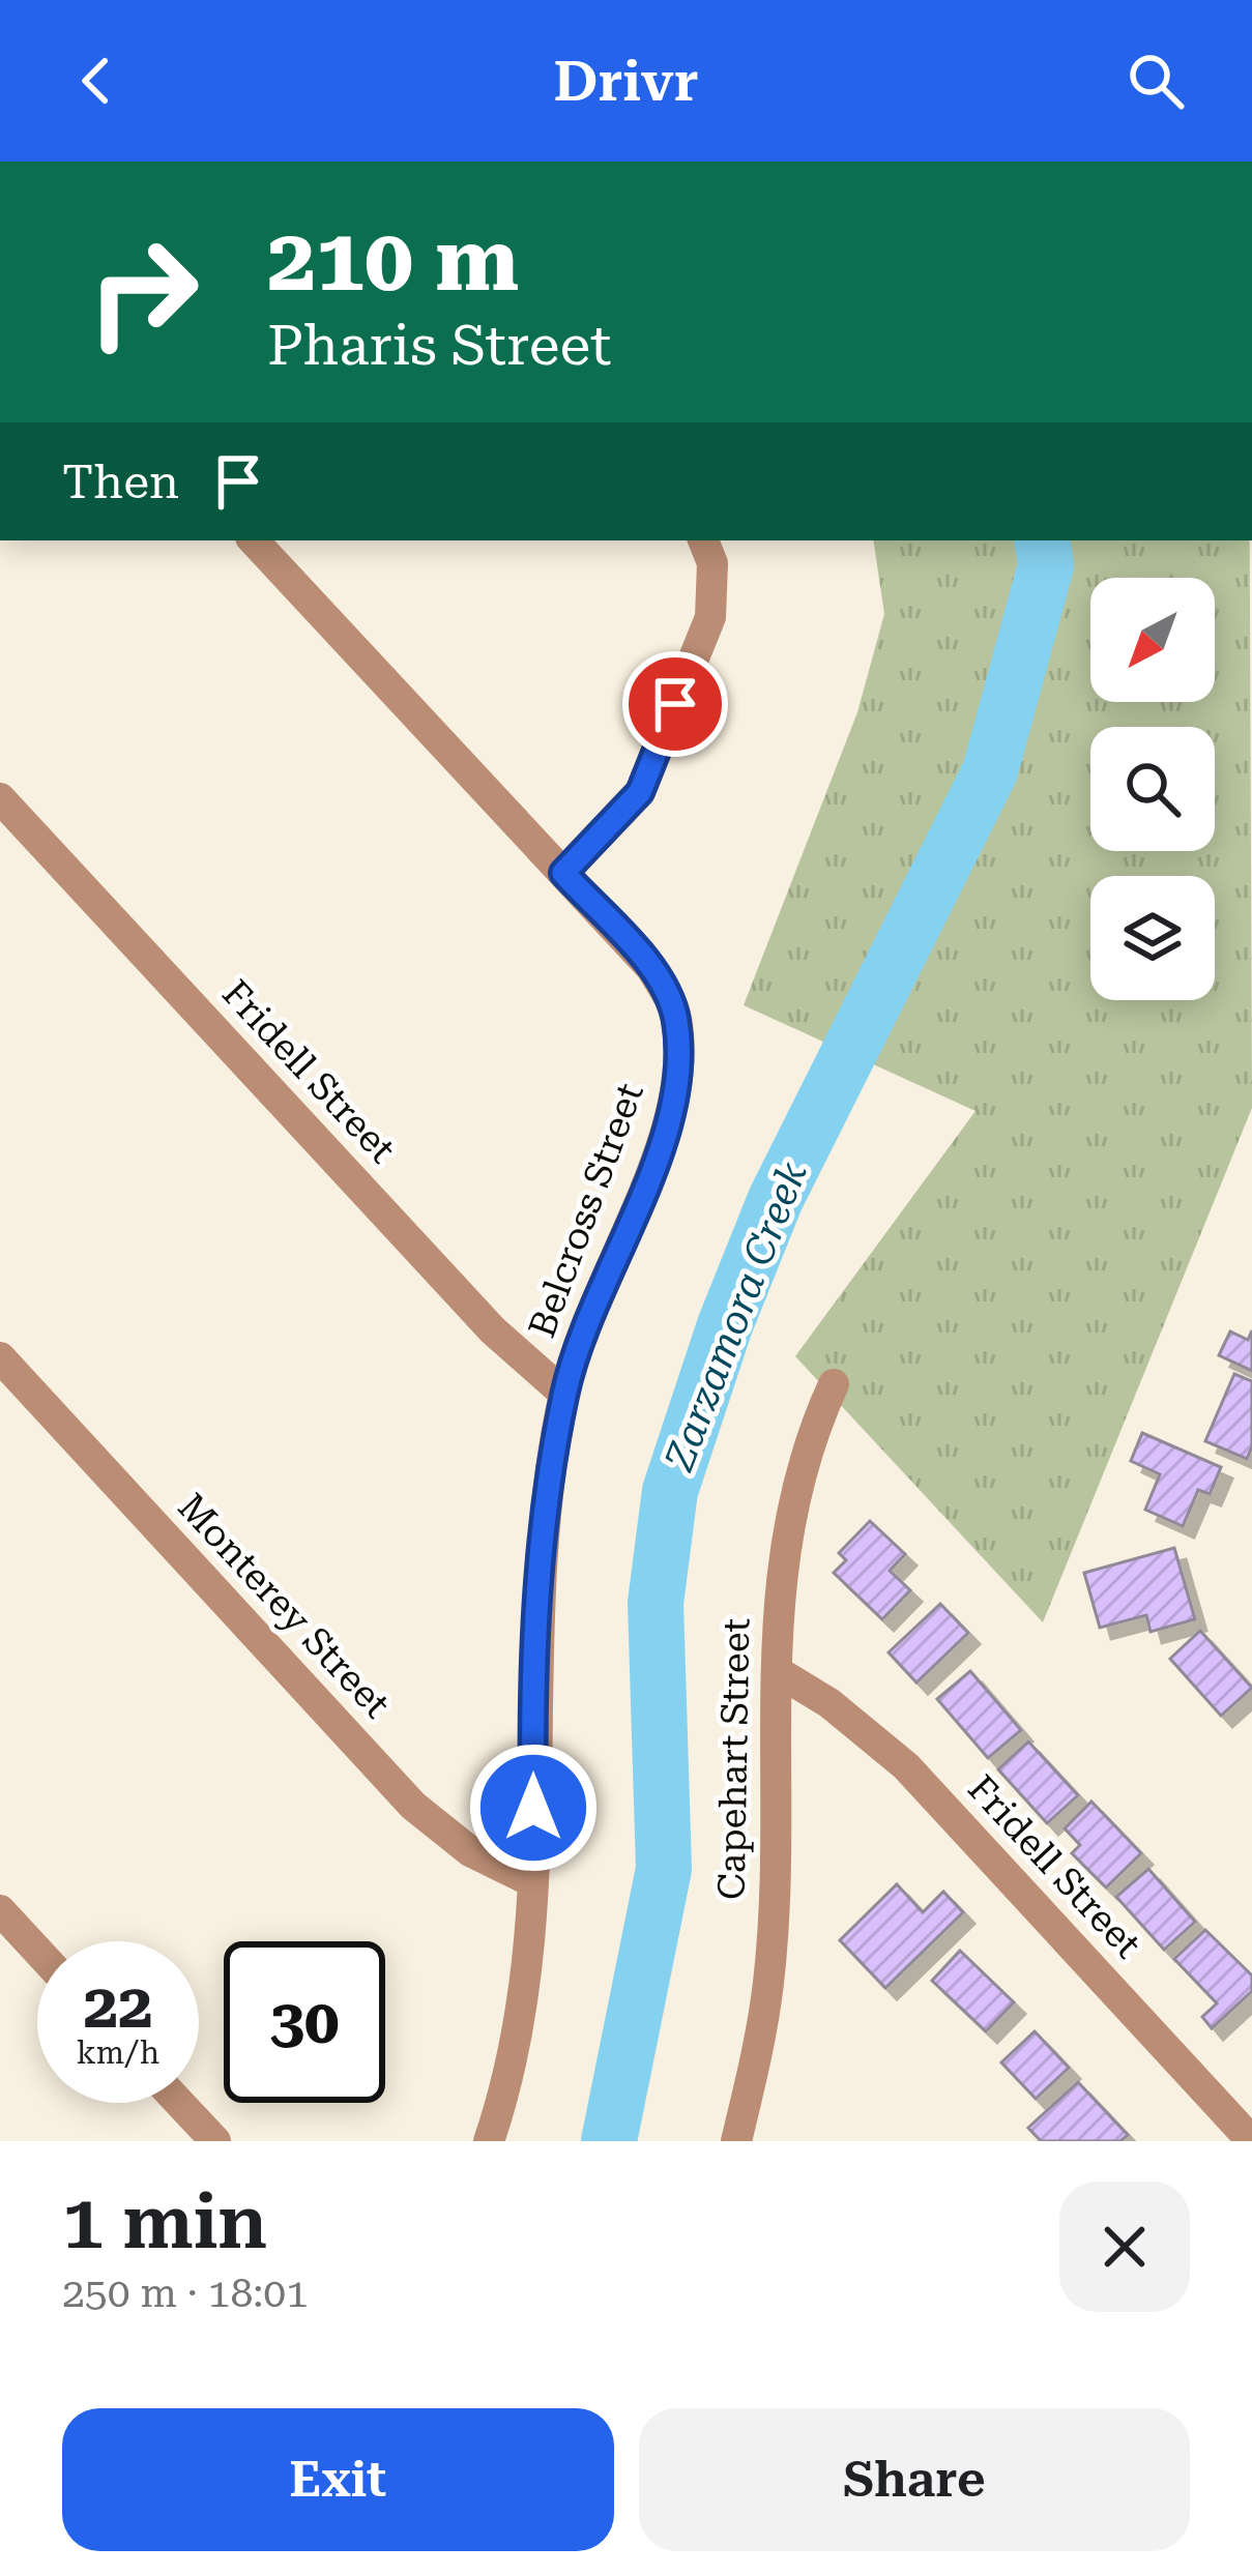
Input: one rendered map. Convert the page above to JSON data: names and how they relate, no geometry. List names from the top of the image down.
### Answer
{
  "streets": {
    "street": [
      "Fridell Street",
      "Belcross Street",
      "Monterey Street",
      "Capehart Street"
    ]
  },
  "crossings": [
    ["Fridell Street", "Belcross Street"],
    ["Fridell Street", "Capehart Street"],
    ["Belcross Street", "Monterey Street"]
  ],
  "water": ["Zarzamora Creek"],
  "north": "bottom left",
  "page": {
    "header": "Drivr",
    "turn": ["210 m", "Pharis Street"],
    "then": "Then",
    "speed": "22 km/h",
    "limit": "30",
    "heading": ["1 min", "250 m · 18:01"],
    "buttons": ["Exit", "Share"]
  }
}
